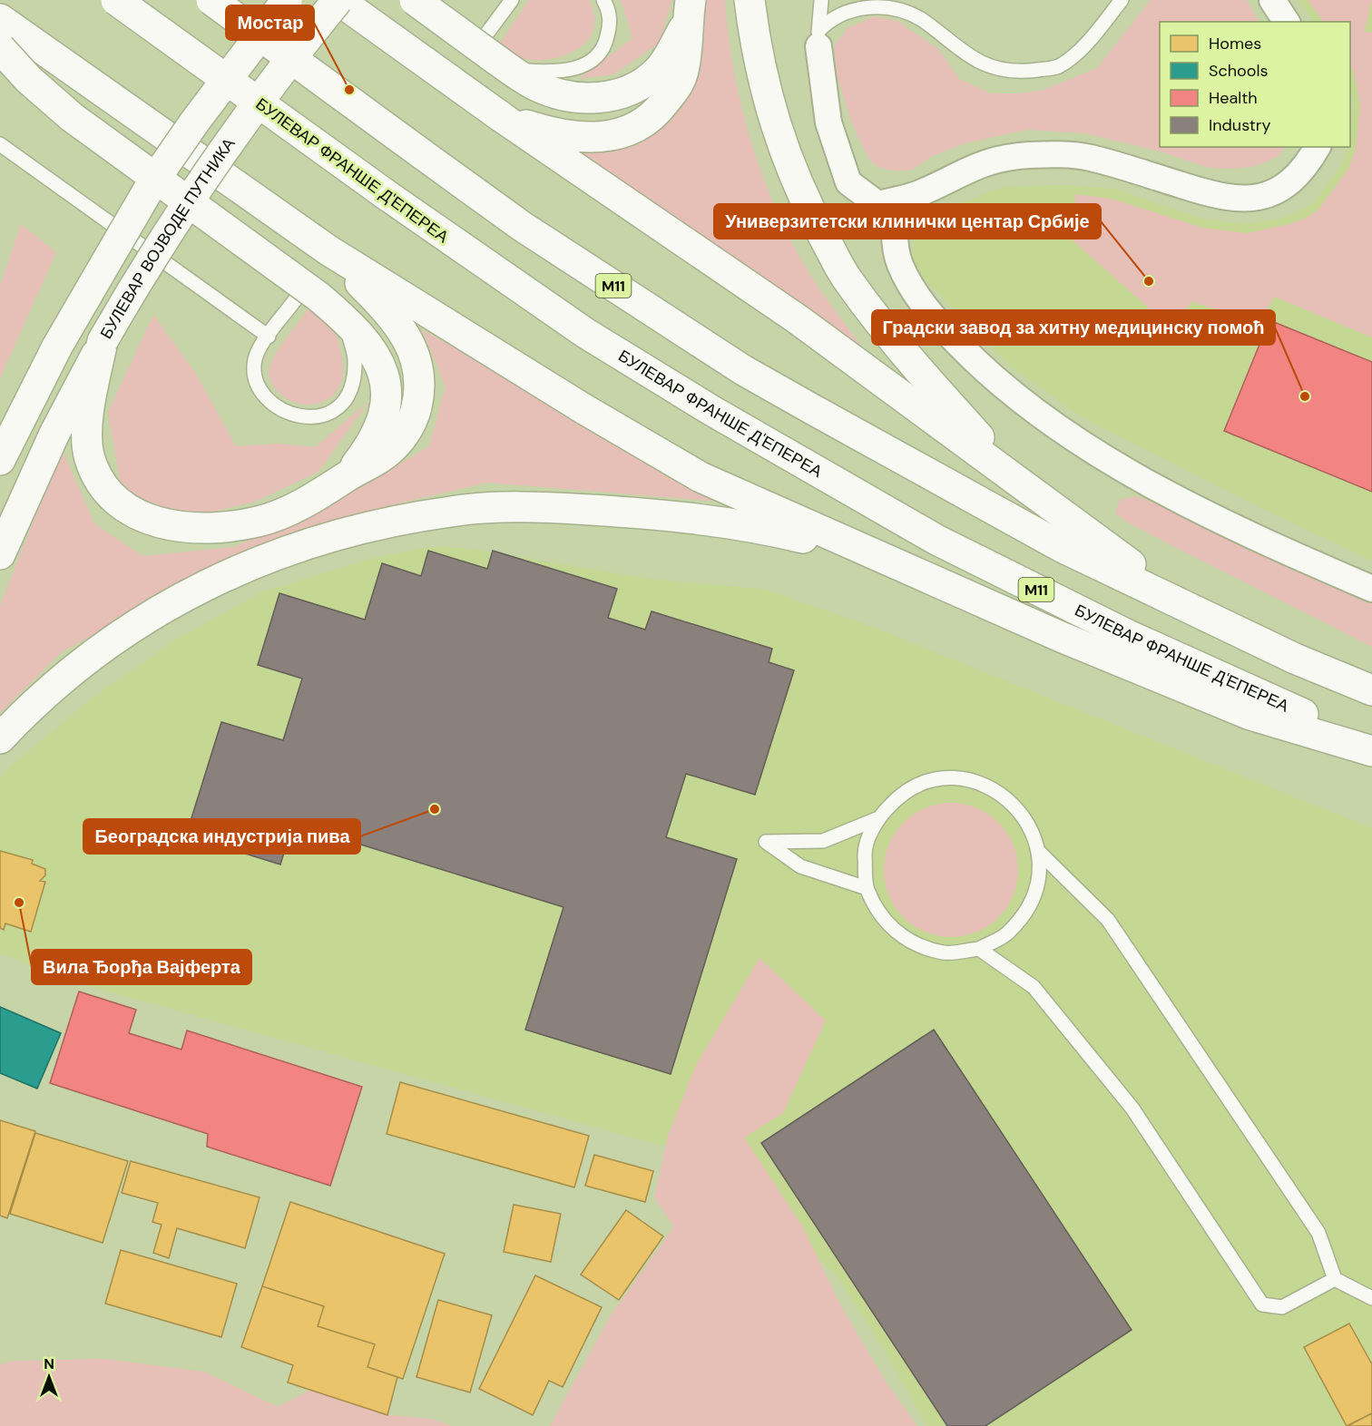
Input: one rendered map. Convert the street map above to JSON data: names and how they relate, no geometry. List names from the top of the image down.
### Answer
{
  "streets": {
    "main road": ["БУЛЕВАР ФРАНШЕ Д'ЕПЕРЕА", "БУЛЕВАР ВОЈВОДЕ ПУТНИКА", "M11"]
  },
  "places": [
    "Мостар",
    "Универзитетски клинички центар Србије",
    "Градски завод за хитну медицинску помоћ",
    "Београдска индустрија пива",
    "Вила Ђорђа Вајферта"
  ],
  "legend": [
    "Homes",
    "Schools",
    "Health",
    "Industry"
  ],
  "north": "top"
}
